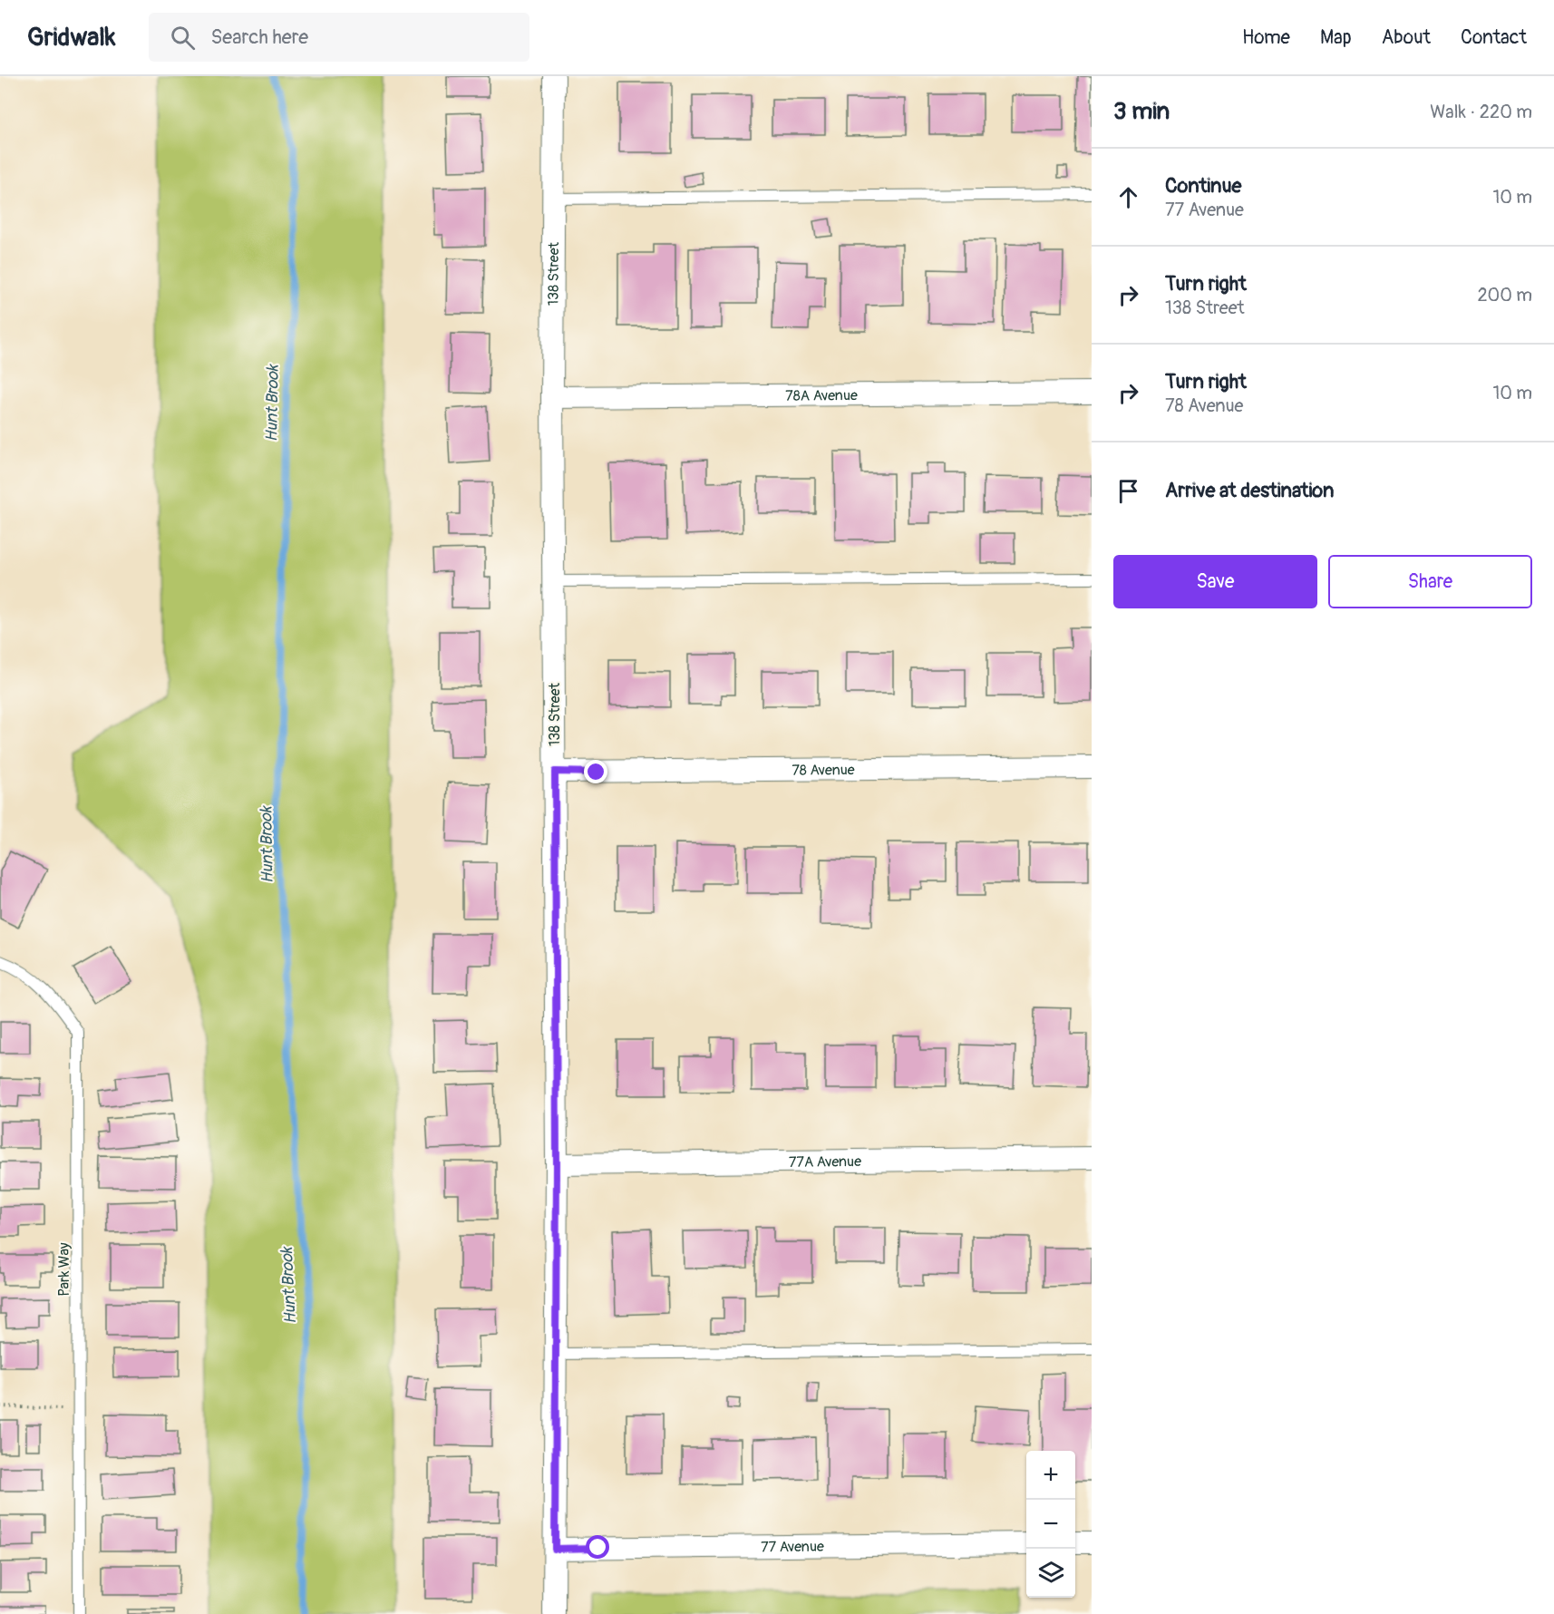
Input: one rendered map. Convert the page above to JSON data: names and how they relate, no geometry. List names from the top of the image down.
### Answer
{
  "streets": {
    "street": [
      "138 Street",
      "78A Avenue",
      "78 Avenue",
      "77A Avenue",
      "77 Avenue"
    ],
    "lane": ["Park Way"]
  },
  "crossings": [
    ["138 Street", "78A Avenue"],
    ["138 Street", "78 Avenue"],
    ["138 Street", "77A Avenue"],
    ["138 Street", "77 Avenue"]
  ],
  "water": ["Hunt Brook"],
  "page": {
    "header": "Gridwalk",
    "search": "Search here",
    "nav": [
      "Home",
      "Map",
      "About",
      "Contact"
    ],
    "heading": ["3 min", "Walk · 220 m"],
    "list": [
      ["Continue", "77 Avenue", "10 m"],
      ["Turn right", "138 Street", "200 m"],
      ["Turn right", "78 Avenue", "10 m"],
      "Arrive at destination"
    ],
    "buttons": ["Save", "Share"],
    "map_buttons": ["+", "−"]
  }
}
